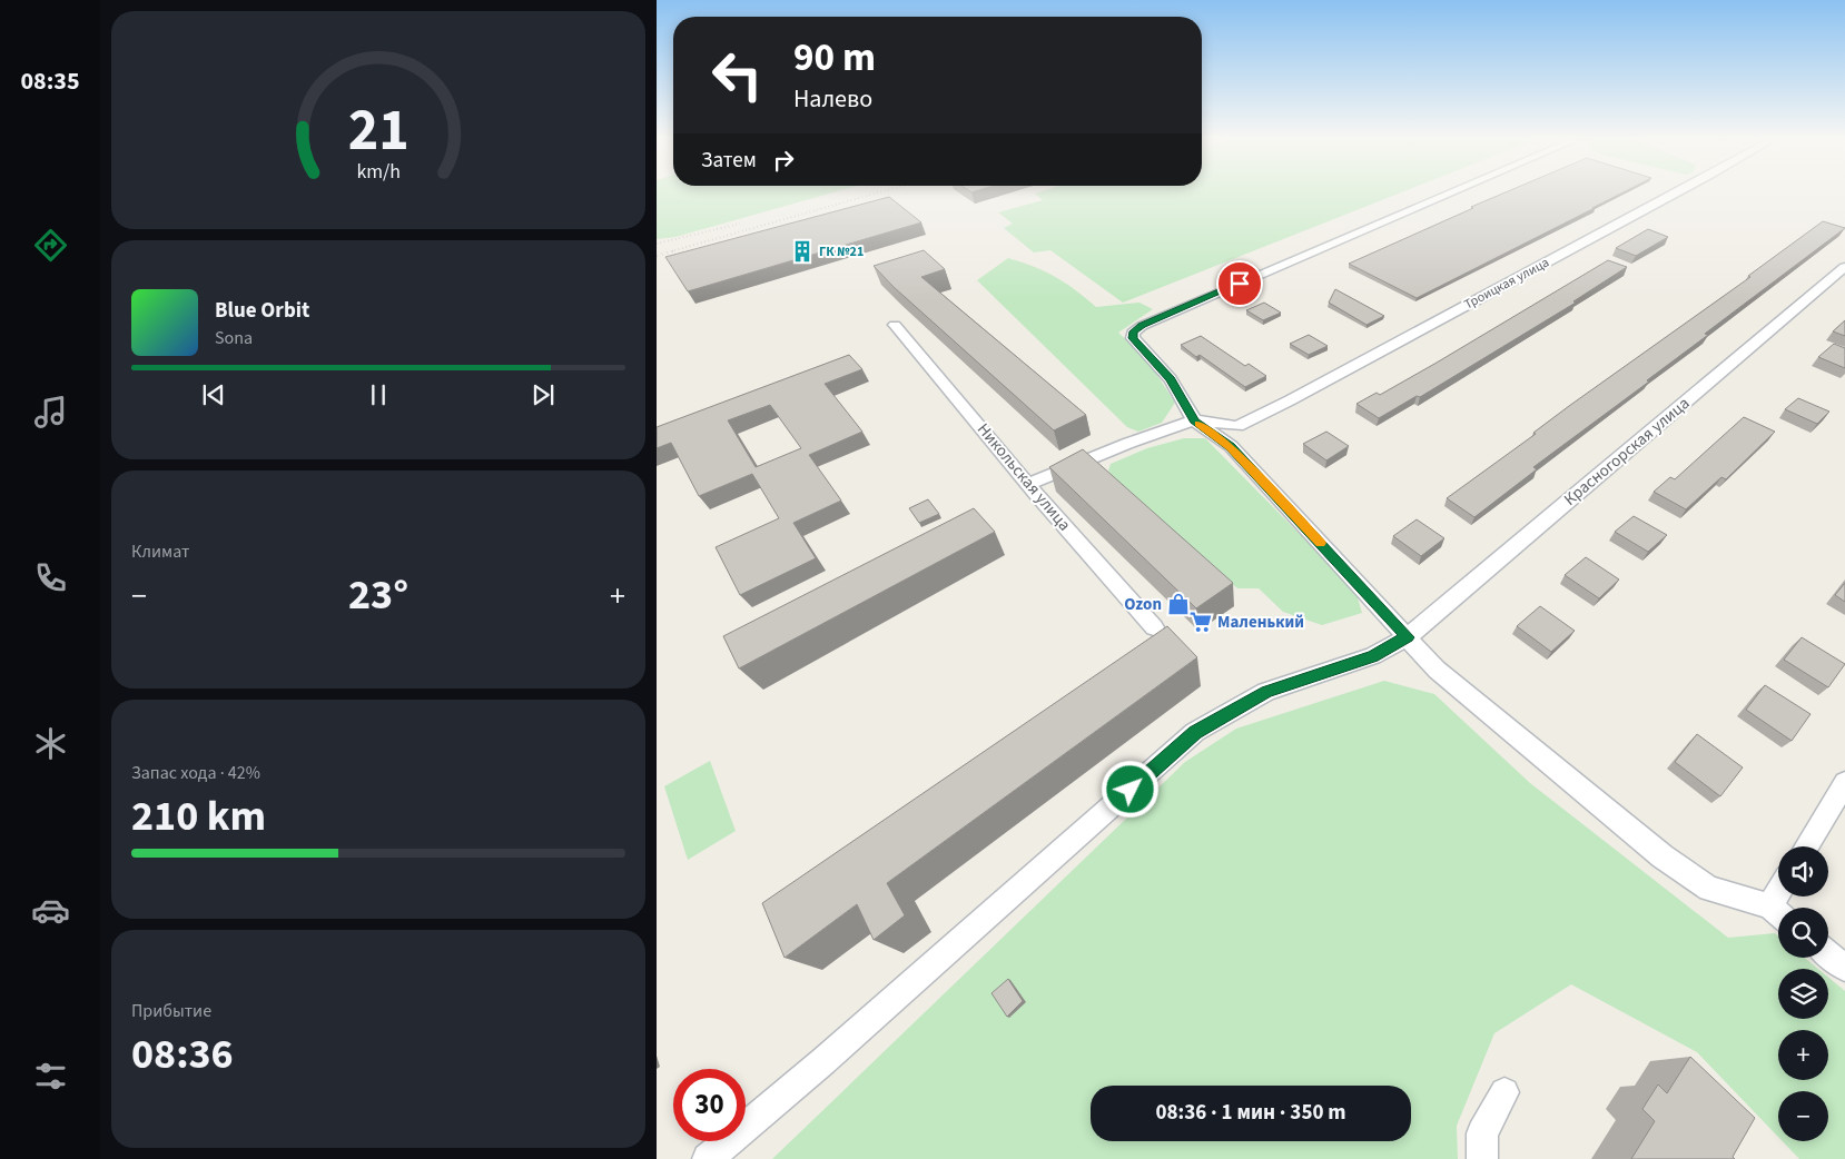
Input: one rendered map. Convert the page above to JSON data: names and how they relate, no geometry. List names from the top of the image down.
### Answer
{
  "streets": {
    "street": ["Троицкая улица", "Красногорская улица", "Никольская улица"]
  },
  "places": {
    "building": ["ГК №21"],
    "shop": ["Ozon"],
    "supermarket": ["Маленький"]
  },
  "page": {
    "tabs": "08:35",
    "turn": ["90 m", "Налево"],
    "then": "Затем",
    "song": ["Blue Orbit", "Sona"],
    "tile": [
      "Климат",
      ["Запас хода · 42%", "210 km"],
      ["Прибытие", "08:36"]
    ],
    "heat": ["−", "23°", "+"],
    "map_buttons": ["+", "−"],
    "limit": "30",
    "trip": "08:36 · 1 мин · 350 m",
    "gauge": ["21", "km/h"]
  }
}
